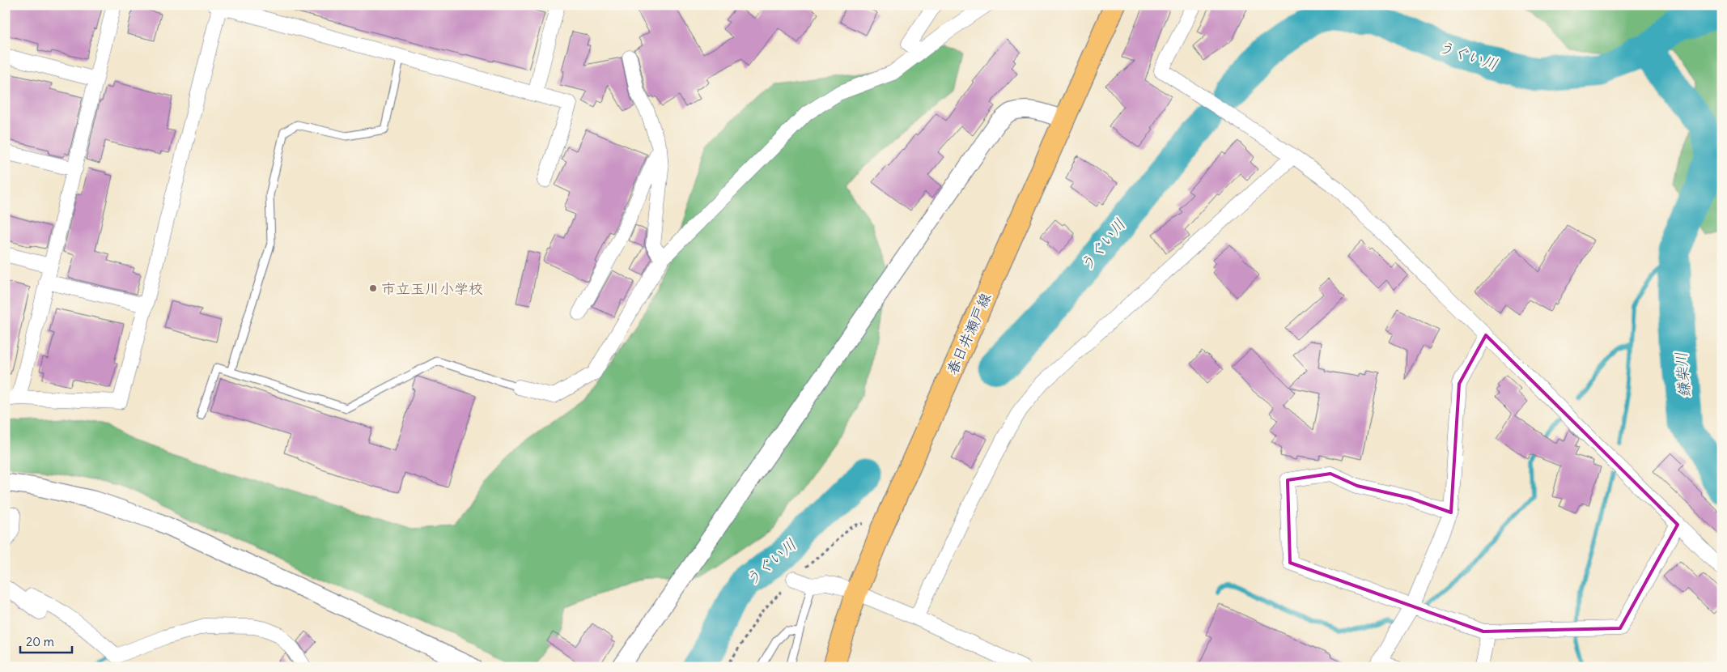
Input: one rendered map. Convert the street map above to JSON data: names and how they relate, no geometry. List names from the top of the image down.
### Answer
{
  "streets": {
    "main road": ["春日井瀬戸線"]
  },
  "water": ["うぐい川", "鎌柴川"],
  "places": ["市立玉川小学校"],
  "scale_bar": "20 m"
}
